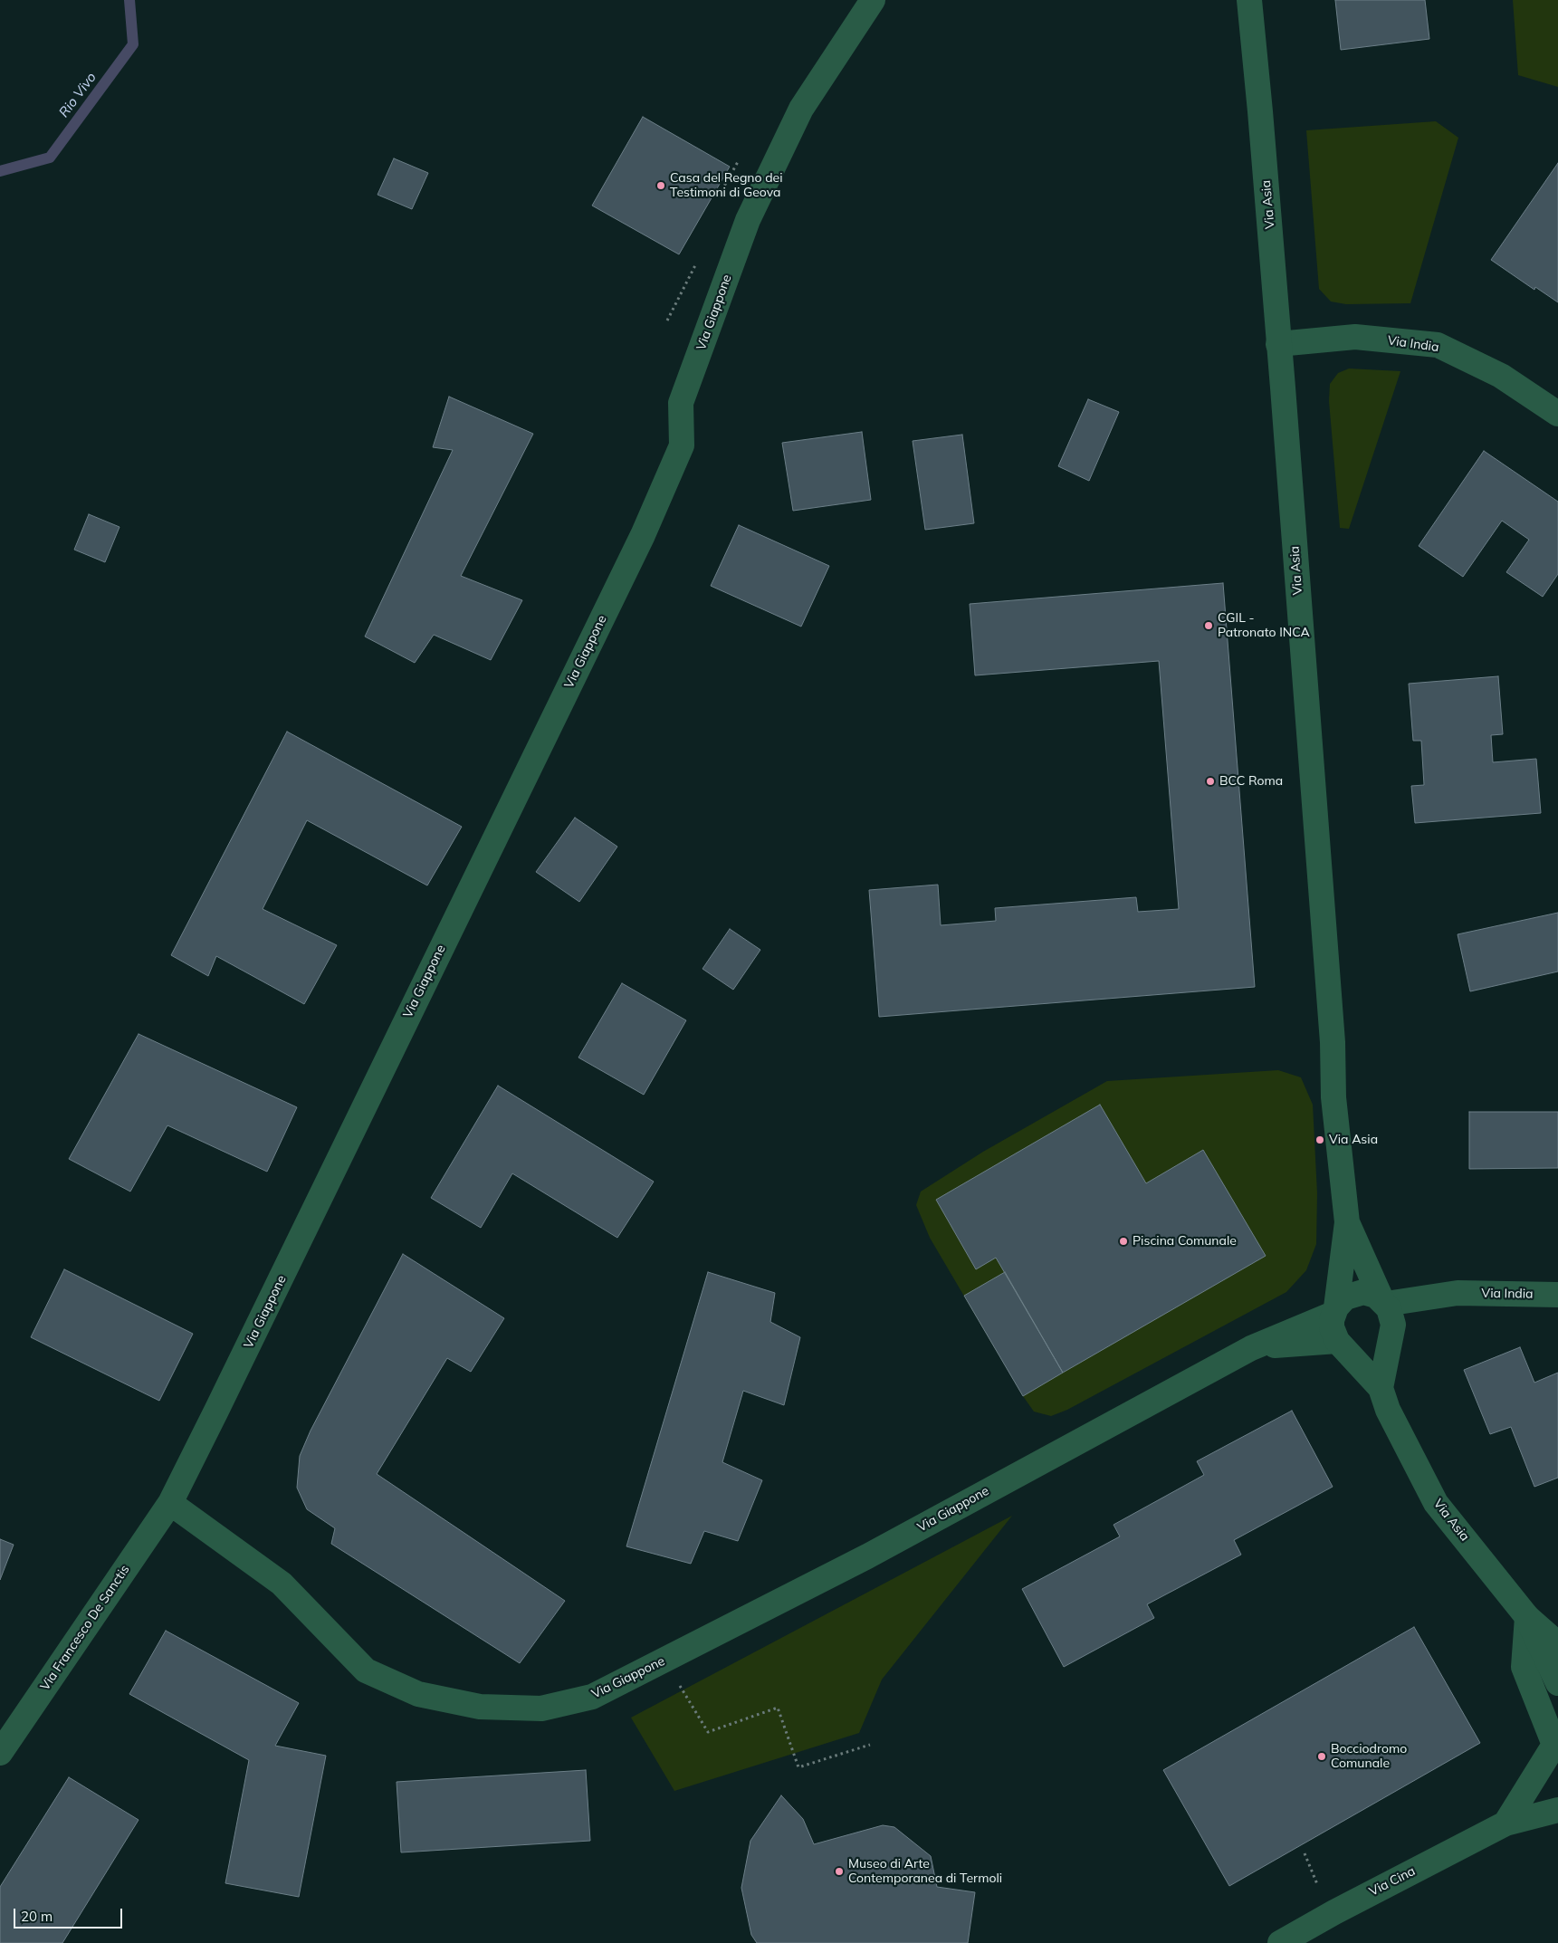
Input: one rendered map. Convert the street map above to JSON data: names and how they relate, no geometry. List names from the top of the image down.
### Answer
{
  "streets": {
    "street": [
      "Via Asia",
      "Via Giappone",
      "Via India",
      "Via Francesco De Sanctis",
      "Via Cina"
    ]
  },
  "crossings": [
    ["Via Asia", "Via Giappone"],
    ["Via Asia", "Via India"],
    ["Via Giappone", "Via India"],
    ["Via Giappone", "Via Francesco De Sanctis"]
  ],
  "water": ["Rio Vivo"],
  "places": [
    "Casa del Regno dei Testimoni di Geova",
    "CGIL - Patronato INCA",
    "BCC Roma",
    "Via Asia",
    "Piscina Comunale",
    "Bocciodromo Comunale",
    "Museo di Arte Contemporanea di Termoli"
  ],
  "scale_bar": "20 m"
}
